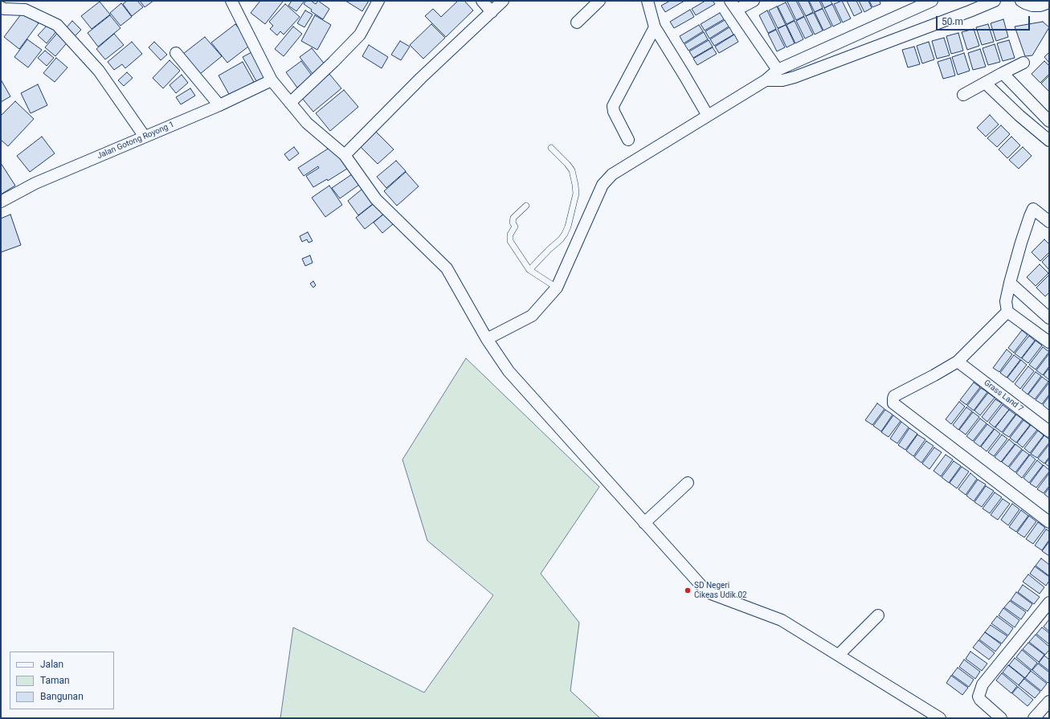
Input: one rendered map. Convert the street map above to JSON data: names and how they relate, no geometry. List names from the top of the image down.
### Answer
{
  "streets": {
    "street": ["Jalan Gotong Royong 1", "Grass Land 7"]
  },
  "places": ["SD Negeri Cikeas Udik 02"],
  "legend": ["Jalan", "Taman", "Bangunan"],
  "scale_bar": "50 m"
}
